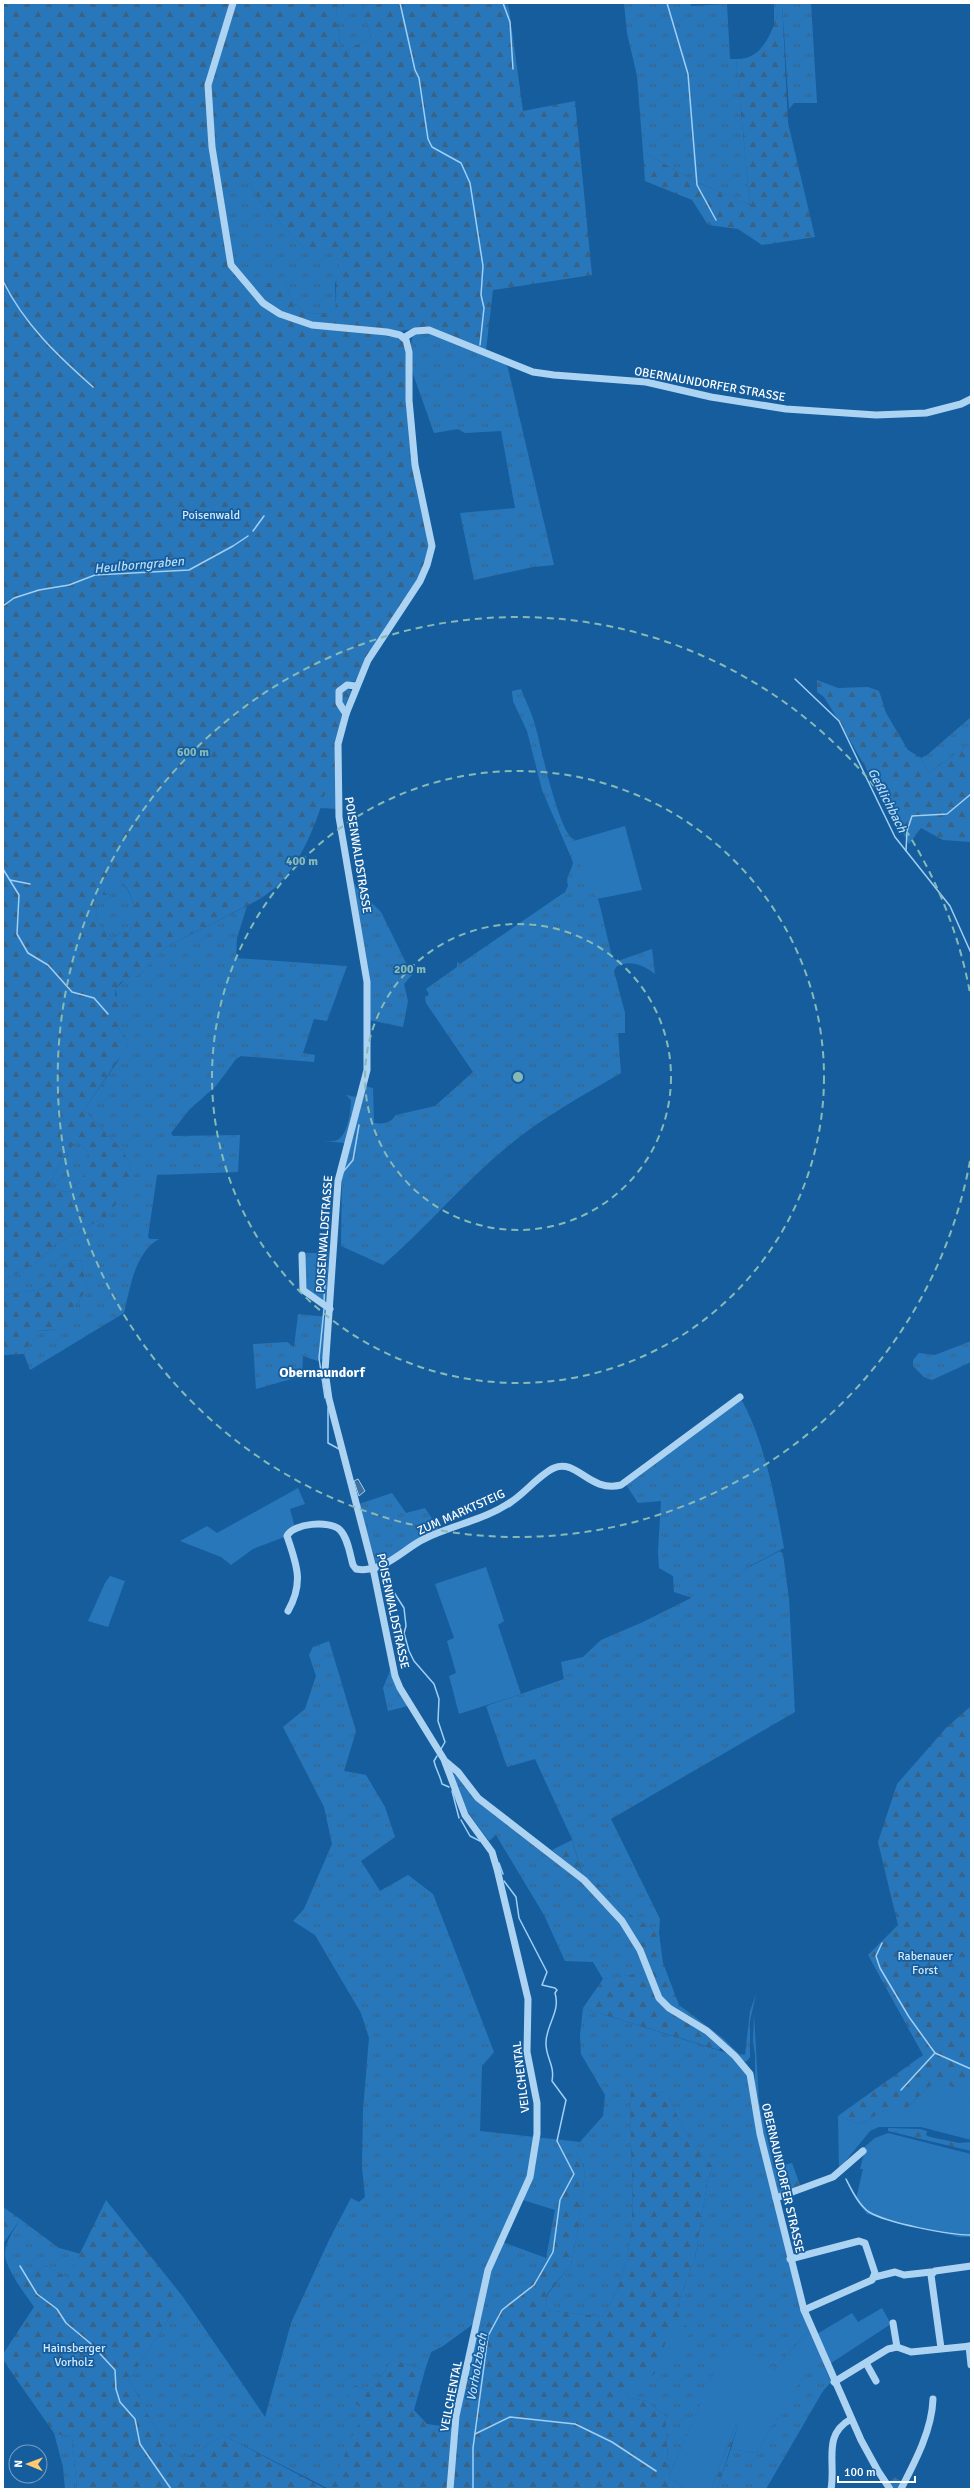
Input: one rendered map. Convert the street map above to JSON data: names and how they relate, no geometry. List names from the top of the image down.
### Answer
{
  "streets": {
    "street": [
      "OBERNAUNDORFER STRASSE",
      "POISENWALDSTRASSE",
      "ZUM MARKTSTEIG",
      "VEILCHENTAL"
    ]
  },
  "crossings": [
    ["OBERNAUNDORFER STRASSE", "POISENWALDSTRASSE"],
    ["POISENWALDSTRASSE", "ZUM MARKTSTEIG"],
    ["POISENWALDSTRASSE", "VEILCHENTAL"]
  ],
  "districts": ["Obernaundorf"],
  "water": ["Heulborngraben", "Geßlichbach", "Vorholzbach"],
  "parks": ["Poisenwald", "Rabenauer Forst", "Hainsberger Vorholz"],
  "scale_bar": "100 m",
  "north": "left",
  "rings": ["600 m", "400 m", "200 m"]
}
